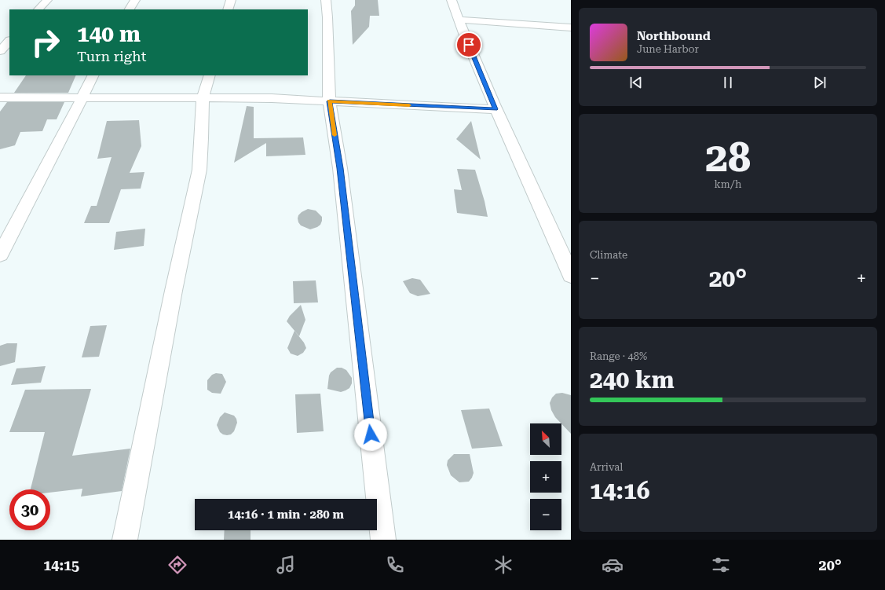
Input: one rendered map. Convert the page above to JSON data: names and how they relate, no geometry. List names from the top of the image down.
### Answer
{
  "north": "top left",
  "page": {
    "turn": ["140 m", "Turn right"],
    "song": ["Northbound", "June Harbor"],
    "tile": [
      ["28", "km/h"],
      "Climate",
      ["Range · 48%", "240 km"],
      ["Arrival", "14:16"]
    ],
    "heat": ["−", "20°", "+"],
    "map_buttons": ["+", "−"],
    "limit": "30",
    "trip": "14:16 · 1 min · 280 m",
    "tabs": ["14:15", "20°"]
  }
}
